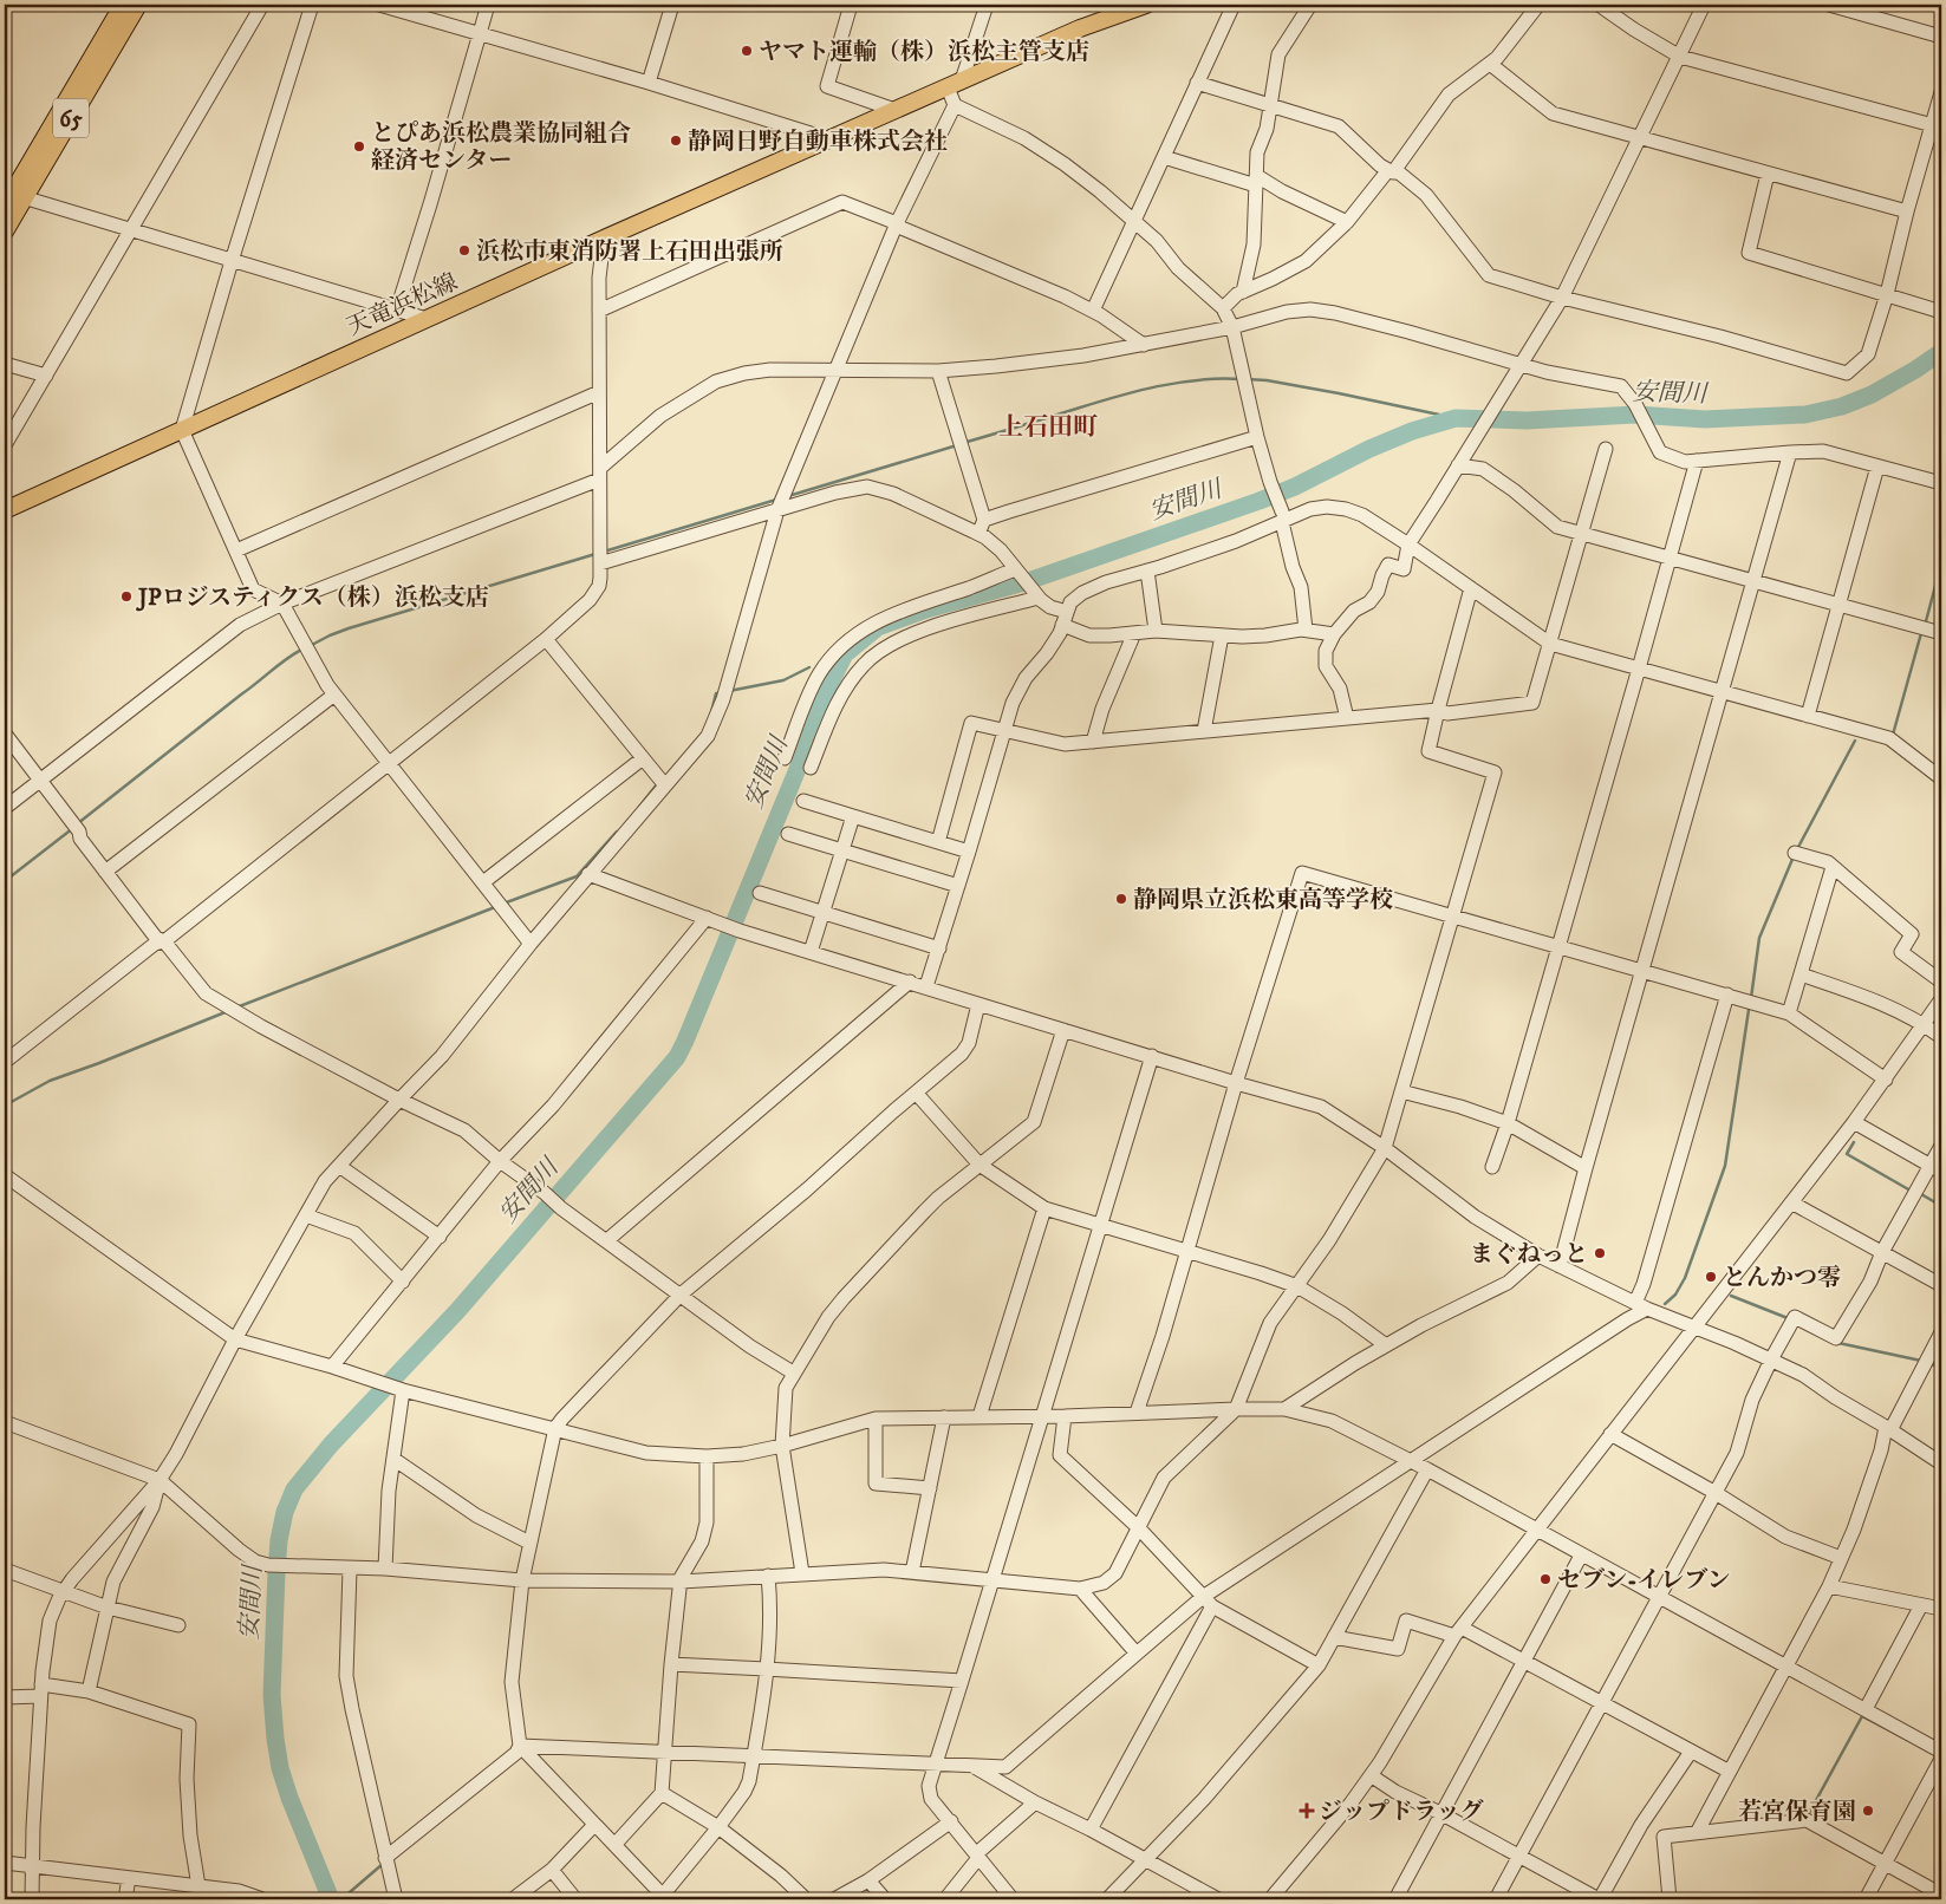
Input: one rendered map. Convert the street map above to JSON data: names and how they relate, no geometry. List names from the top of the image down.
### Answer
{
  "streets": {
    "main road": ["65", "天竜浜松線"]
  },
  "districts": ["上石田町"],
  "water": ["安間川"],
  "places": {
    "other": [
      "ヤマト運輸（株）浜松主管支店",
      "静岡日野自動車株式会社",
      "とぴあ浜松農業協同組合 経済センター",
      "浜松市東消防署上石田出張所",
      "JPロジスティクス（株）浜松支店",
      "静岡県立浜松東高等学校",
      "まぐねっと",
      "とんかつ零",
      "セブン-イレブン",
      "若宮保育園"
    ],
    "health": ["ジップドラッグ"]
  }
}
